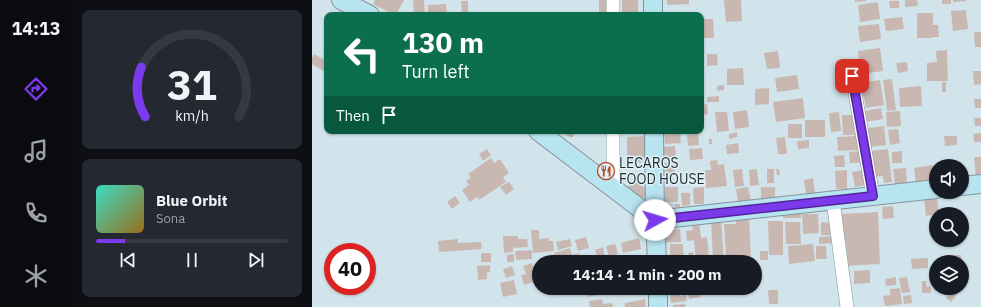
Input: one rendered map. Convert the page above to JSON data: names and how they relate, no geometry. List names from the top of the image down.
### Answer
{
  "places": {
    "restaurant": ["LECAROS FOOD HOUSE"]
  },
  "page": {
    "tabs": "14:13",
    "turn": ["130 m", "Turn left"],
    "then": "Then",
    "song": ["Blue Orbit", "Sona"],
    "limit": "40",
    "trip": "14:14 · 1 min · 200 m",
    "gauge": ["31", "km/h"]
  }
}
